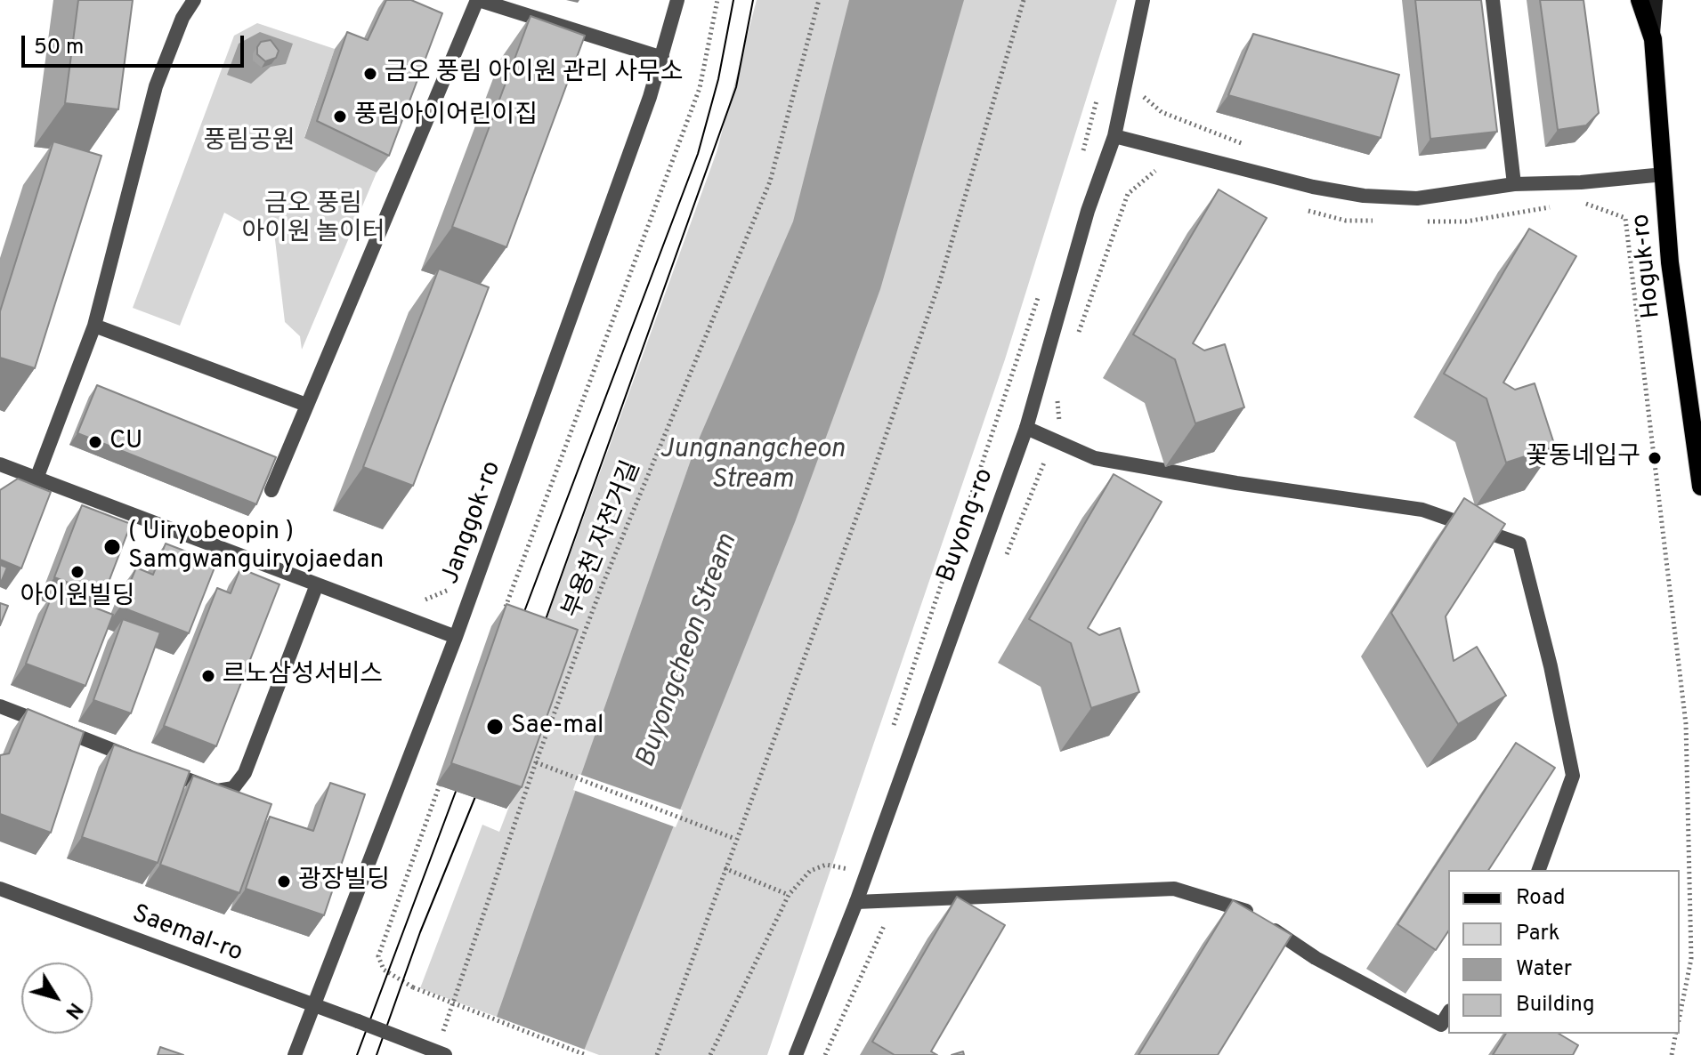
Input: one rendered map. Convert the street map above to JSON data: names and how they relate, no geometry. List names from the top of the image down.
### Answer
{
  "streets": {
    "main road": ["Hoguk-ro"],
    "street": ["Janggok-ro", "Buyong-ro", "Saemal-ro"],
    "path": ["부용천 자전거길"]
  },
  "crossings": [
    ["Janggok-ro", "Saemal-ro"],
    ["부용천 자전거길", "Saemal-ro"]
  ],
  "water": ["Jungnangcheon Stream", "Buyongcheon Stream"],
  "parks": ["풍림공원", "금오 풍림 아이원 놀이터"],
  "places": [
    "금오 풍림 아이원 관리 사무소",
    "풍림아이어린이집",
    "CU",
    "꽃동네입구",
    "( Uiryobeopin ) Samgwanguiryojaedan",
    "아이원빌딩",
    "르노삼성서비스",
    "Sae-mal",
    "광장빌딩"
  ],
  "legend": [
    "Road",
    "Park",
    "Water",
    "Building"
  ],
  "scale_bar": "50 m",
  "north": "bottom right"
}
